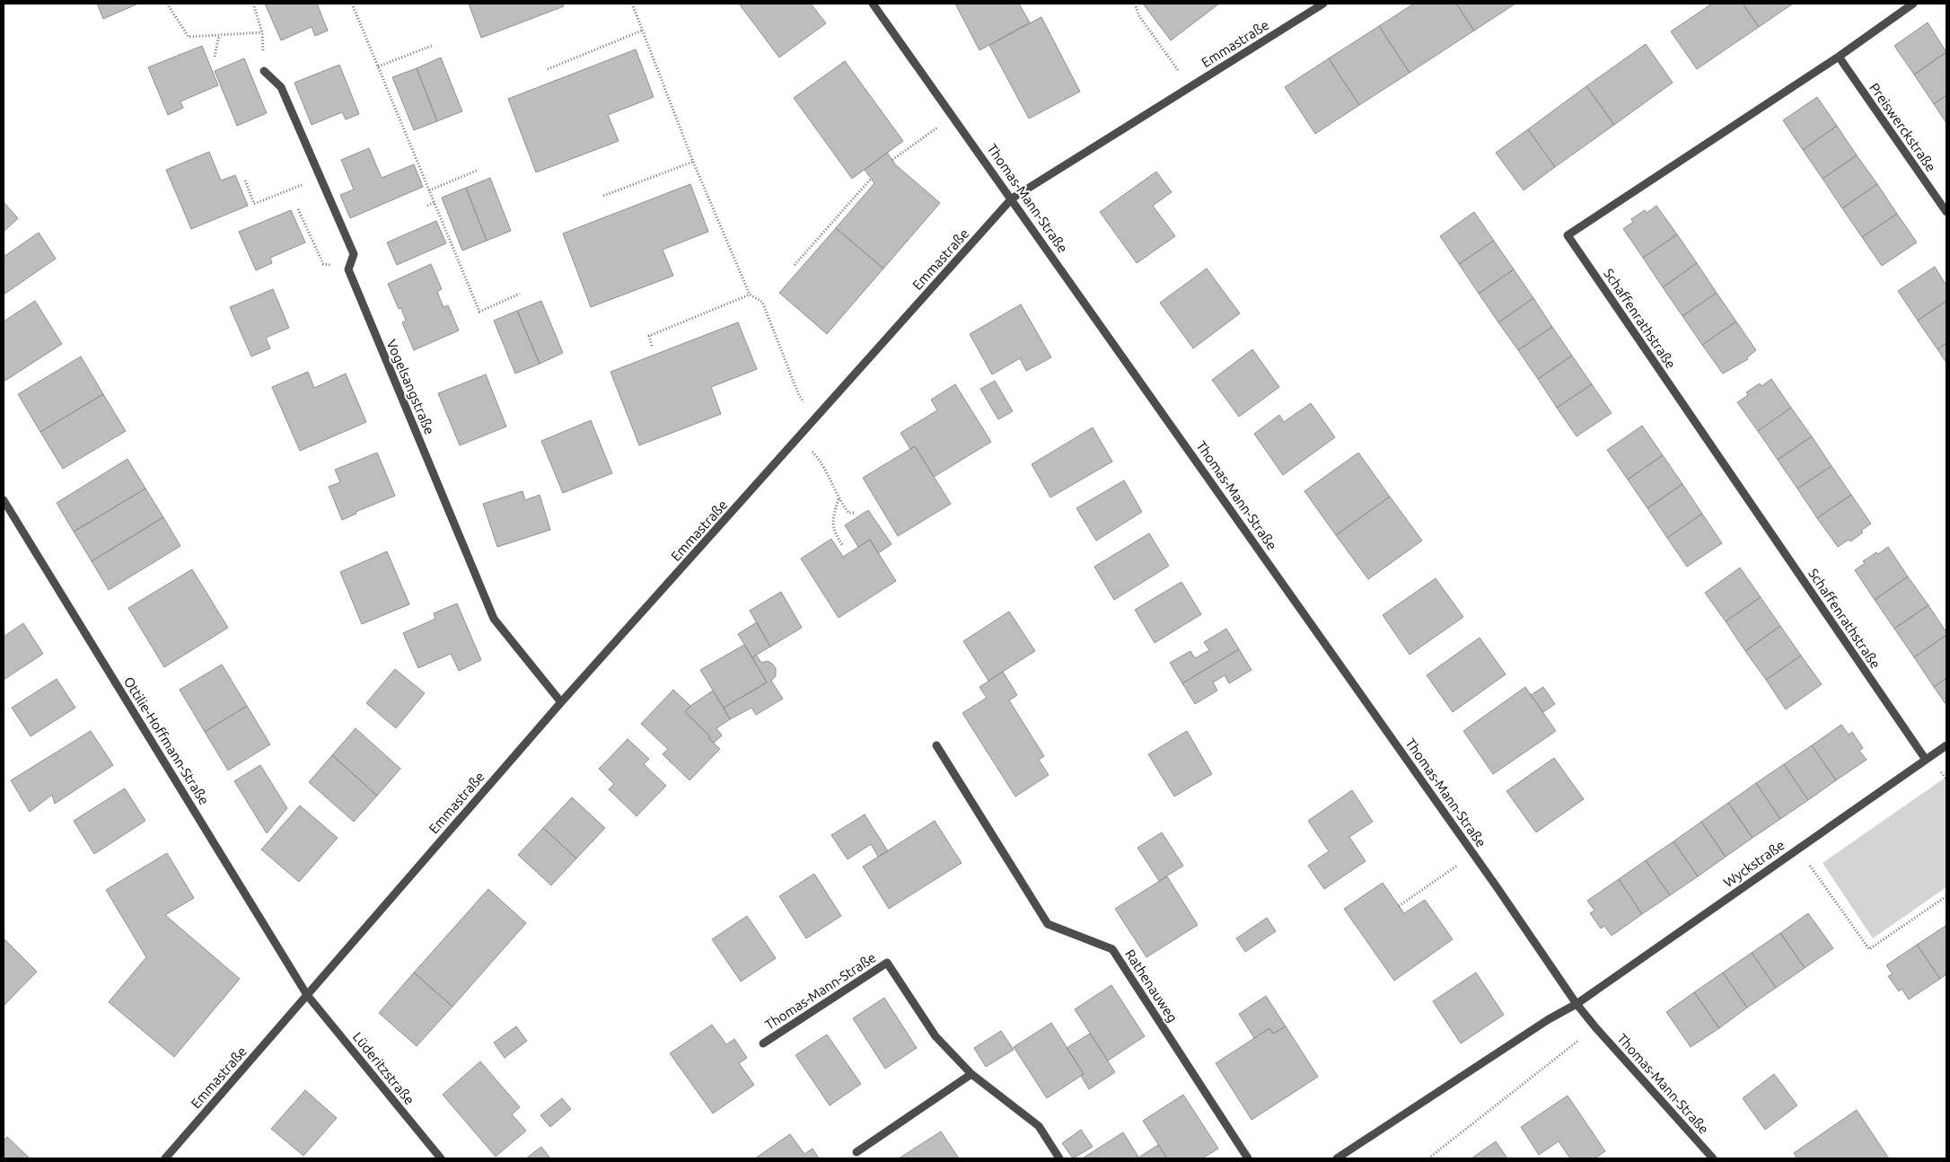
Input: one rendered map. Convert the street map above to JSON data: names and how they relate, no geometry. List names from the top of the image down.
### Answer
{
  "streets": {
    "street": [
      "Emmastraße",
      "Preiswerckstraße",
      "Thomas-Mann-Straße",
      "Schaffenrathstraße",
      "Vogelsangstraße",
      "Ottilie-Hoffmann-Straße",
      "Wyckstraße",
      "Rathenauweg",
      "Lüderitzstraße"
    ]
  },
  "crossings": [
    ["Emmastraße", "Thomas-Mann-Straße"],
    ["Emmastraße", "Vogelsangstraße"],
    ["Emmastraße", "Ottilie-Hoffmann-Straße"],
    ["Emmastraße", "Lüderitzstraße"],
    ["Preiswerckstraße", "Schaffenrathstraße"],
    ["Thomas-Mann-Straße", "Wyckstraße"],
    ["Schaffenrathstraße", "Wyckstraße"],
    ["Ottilie-Hoffmann-Straße", "Lüderitzstraße"]
  ]
}
